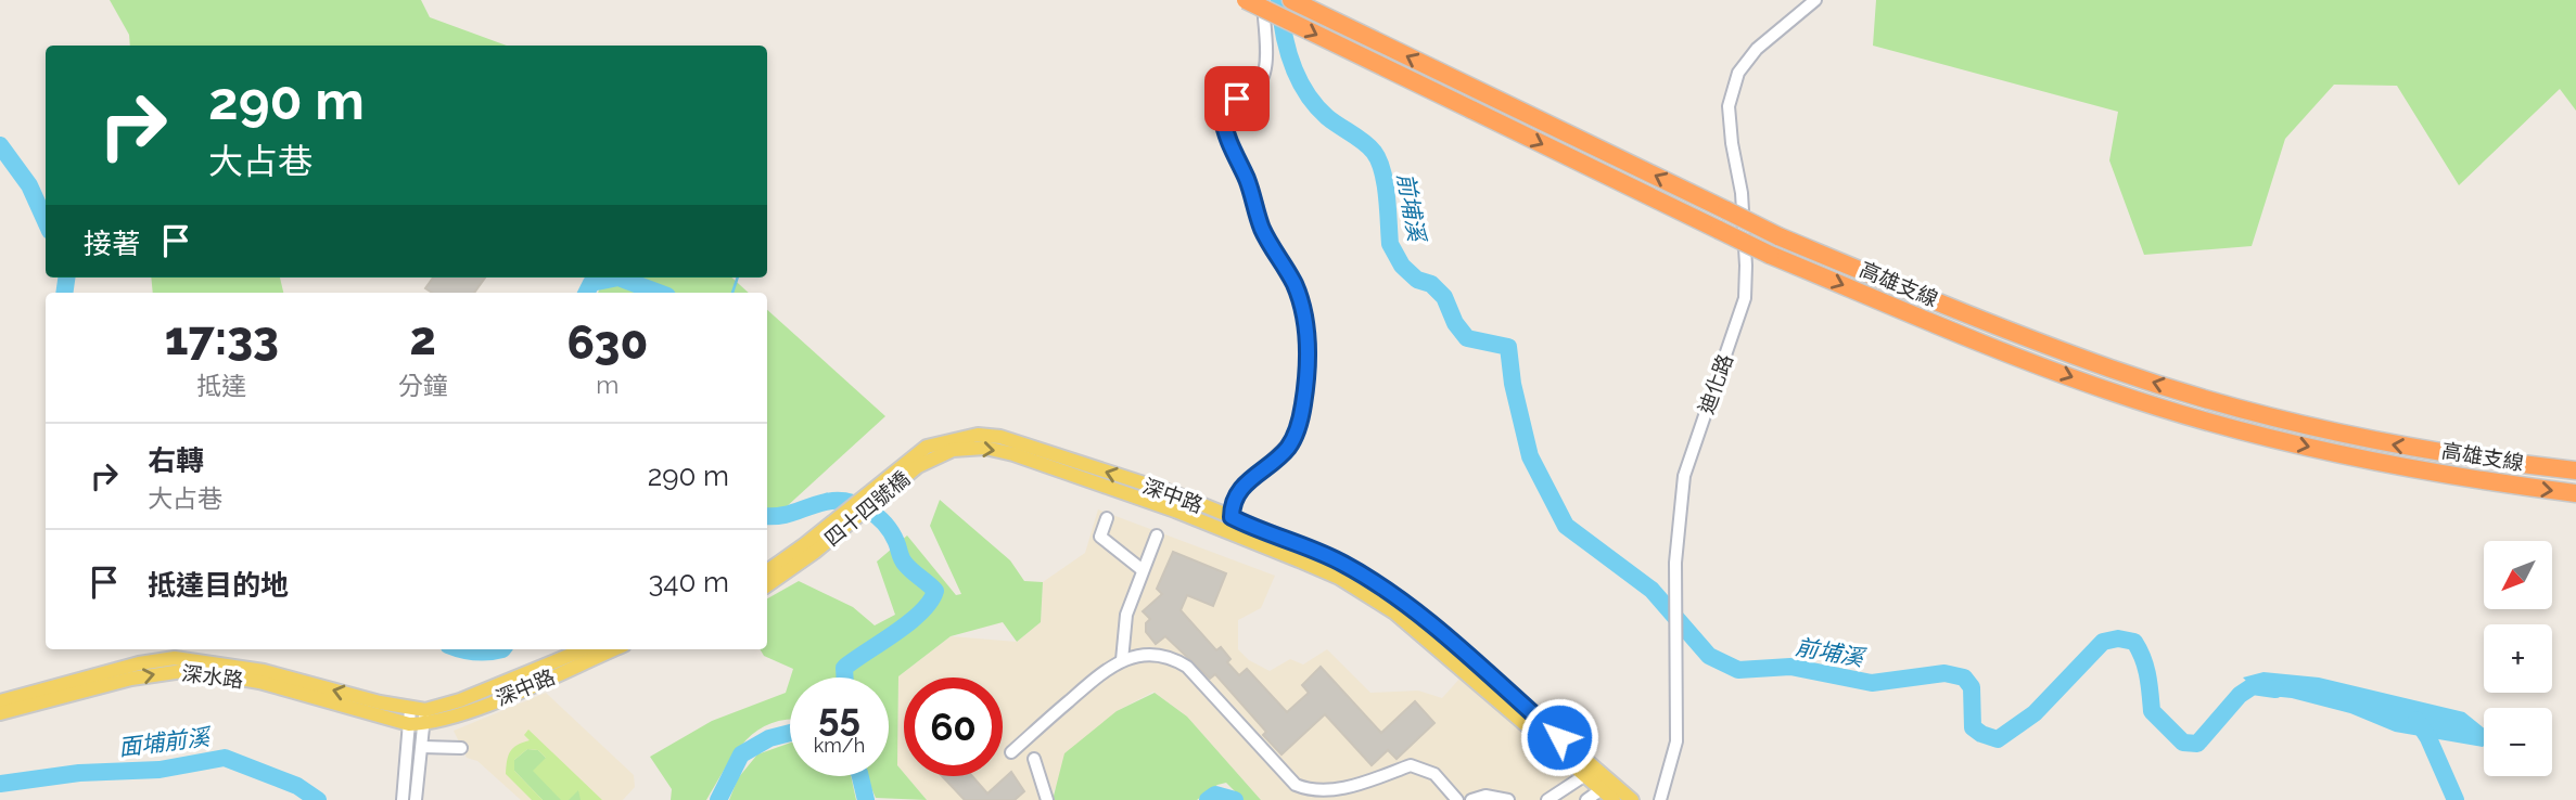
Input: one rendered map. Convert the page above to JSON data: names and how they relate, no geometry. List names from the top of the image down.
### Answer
{
  "streets": {
    "highway": ["高雄支線"],
    "main road": ["深中路", "四十四號橋", "深水路"],
    "street": ["迪化路"]
  },
  "crossings": [
    ["深中路", "四十四號橋"],
    ["深中路", "深水路"]
  ],
  "water": ["前埔溪", "面埔前溪"],
  "north": "bottom left",
  "page": {
    "turn": ["290 m", "大占巷"],
    "then": "接著",
    "eta": [
      "17:33",
      "抵達",
      "2",
      "分鐘",
      "630",
      "m"
    ],
    "list": [
      {
        "name": "右轉",
        "note": "大占巷",
        "value": "290 m"
      },
      {
        "name": "抵達目的地",
        "value": "340 m"
      }
    ],
    "map_buttons": ["+", "−"],
    "speed": "55 km/h",
    "limit": "60"
  }
}
